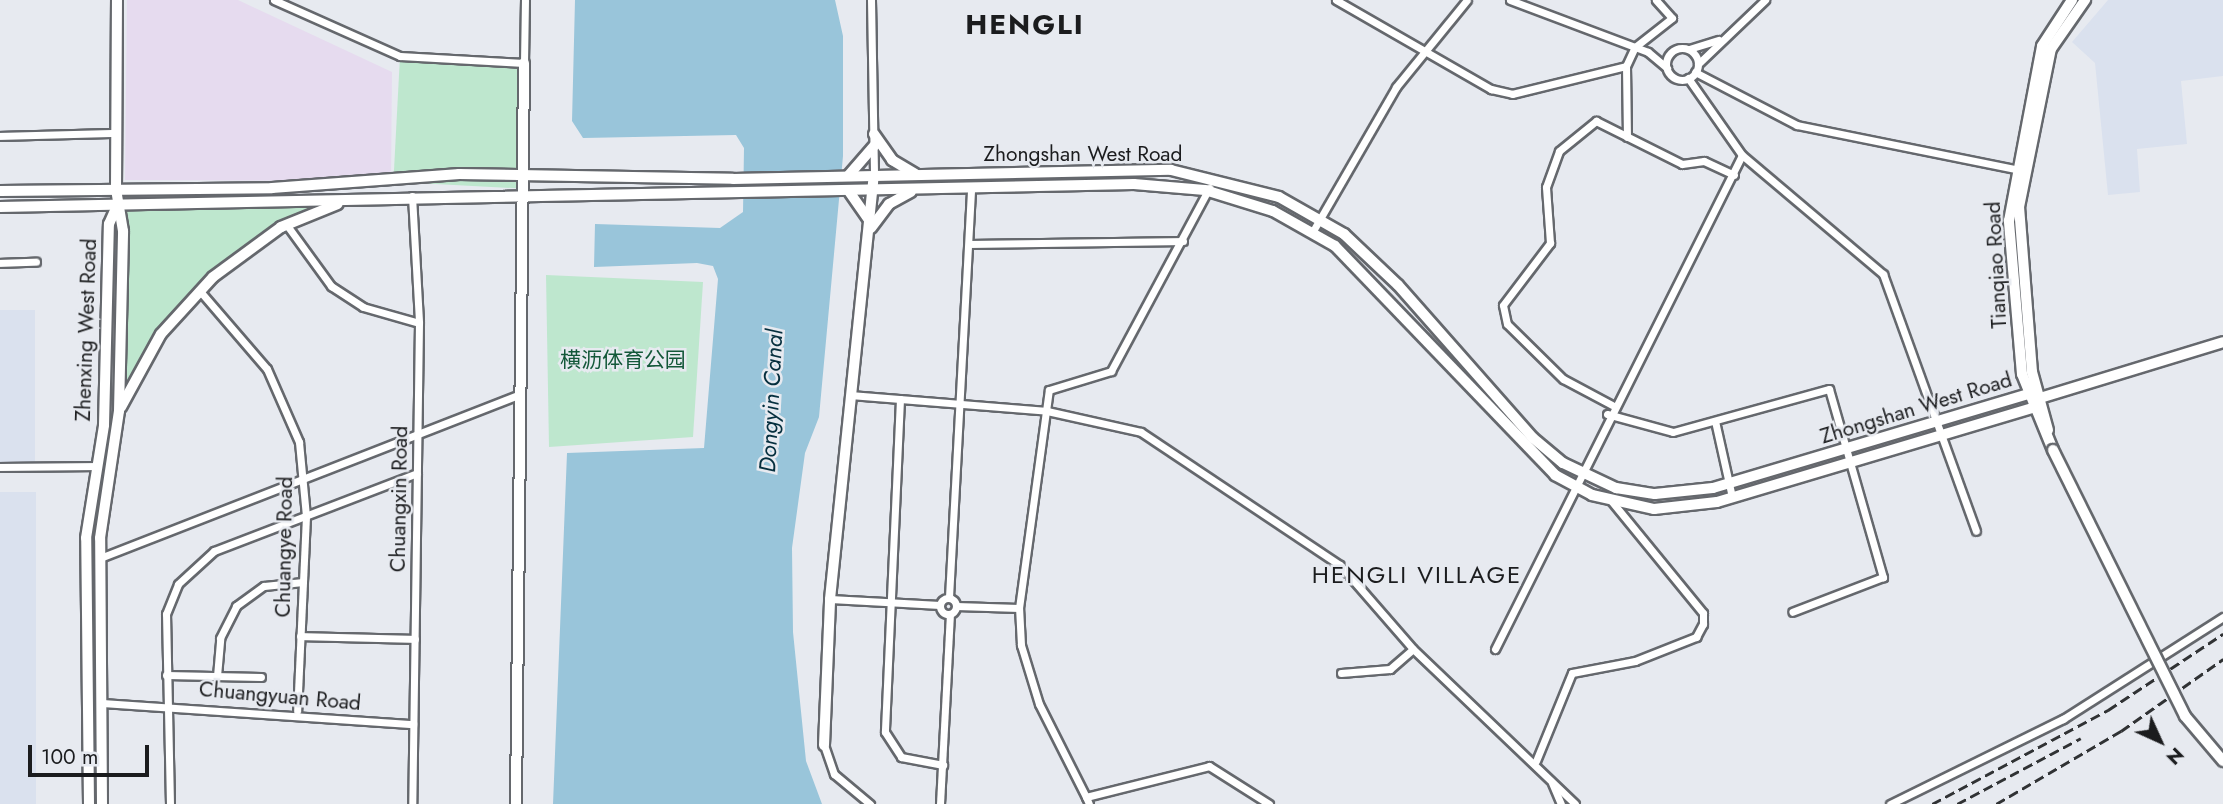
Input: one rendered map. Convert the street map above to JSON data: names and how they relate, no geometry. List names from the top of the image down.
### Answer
{
  "streets": {
    "main road": ["Zhongshan West Road", "Tianqiao Road", "Zhenxing West Road"],
    "street": ["Chuangxin Road", "Chuangye Road", "Chuangyuan Road"]
  },
  "crossings": [
    ["Zhongshan West Road", "Tianqiao Road"],
    ["Zhongshan West Road", "Chuangxin Road"],
    ["Zhenxing West Road", "Chuangyuan Road"],
    ["Chuangxin Road", "Chuangyuan Road"],
    ["Chuangye Road", "Chuangyuan Road"]
  ],
  "districts": ["HENGLI", "HENGLI VILLAGE"],
  "water": ["Dongyin Canal"],
  "parks": ["横沥体育公园"],
  "scale_bar": "100 m",
  "north": "bottom right"
}
